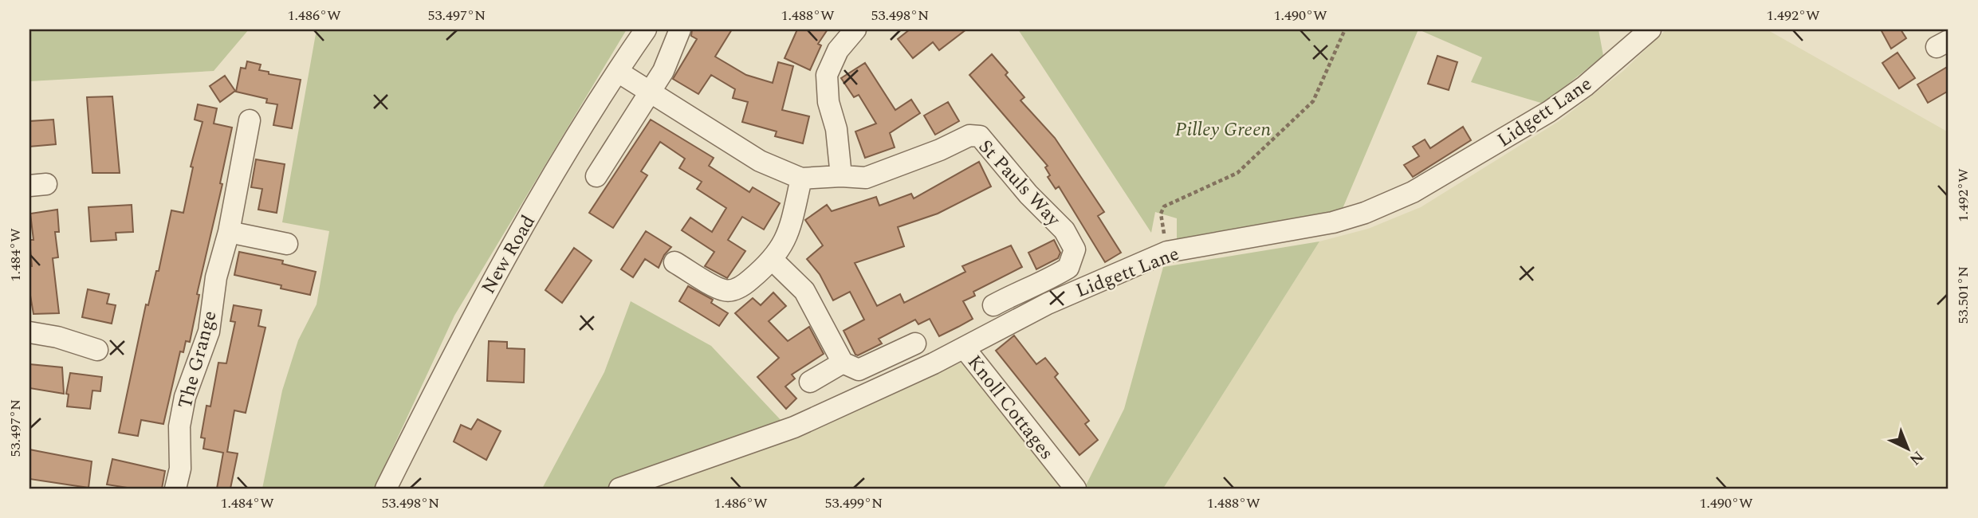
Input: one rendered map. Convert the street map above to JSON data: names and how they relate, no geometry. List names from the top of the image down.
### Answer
{
  "streets": {
    "street": [
      "Lidgett Lane",
      "St Pauls Way",
      "New Road",
      "The Grange",
      "Knoll Cottages"
    ]
  },
  "crossings": [
    ["Lidgett Lane", "Knoll Cottages"],
    ["St Pauls Way", "New Road"]
  ],
  "parks": ["Pilley Green"],
  "north": "bottom right",
  "coordinates": [
    "1.486°W",
    "53.497°N",
    "1.488°W",
    "53.498°N",
    "1.490°W",
    "1.492°W",
    "1.484°W",
    "53.501°N",
    "53.499°N"
  ]
}
